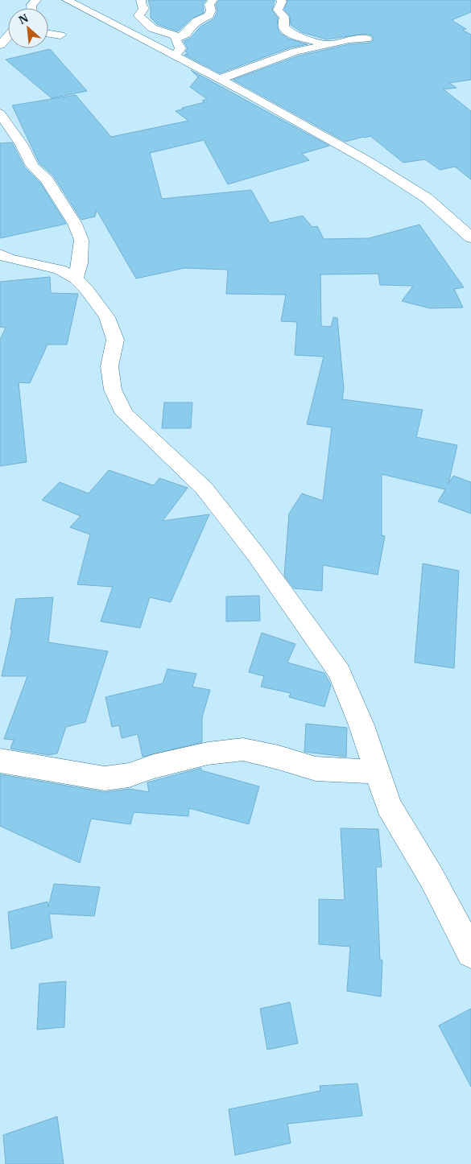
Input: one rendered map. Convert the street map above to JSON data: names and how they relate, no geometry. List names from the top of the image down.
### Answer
{
  "north": "top left"
}
